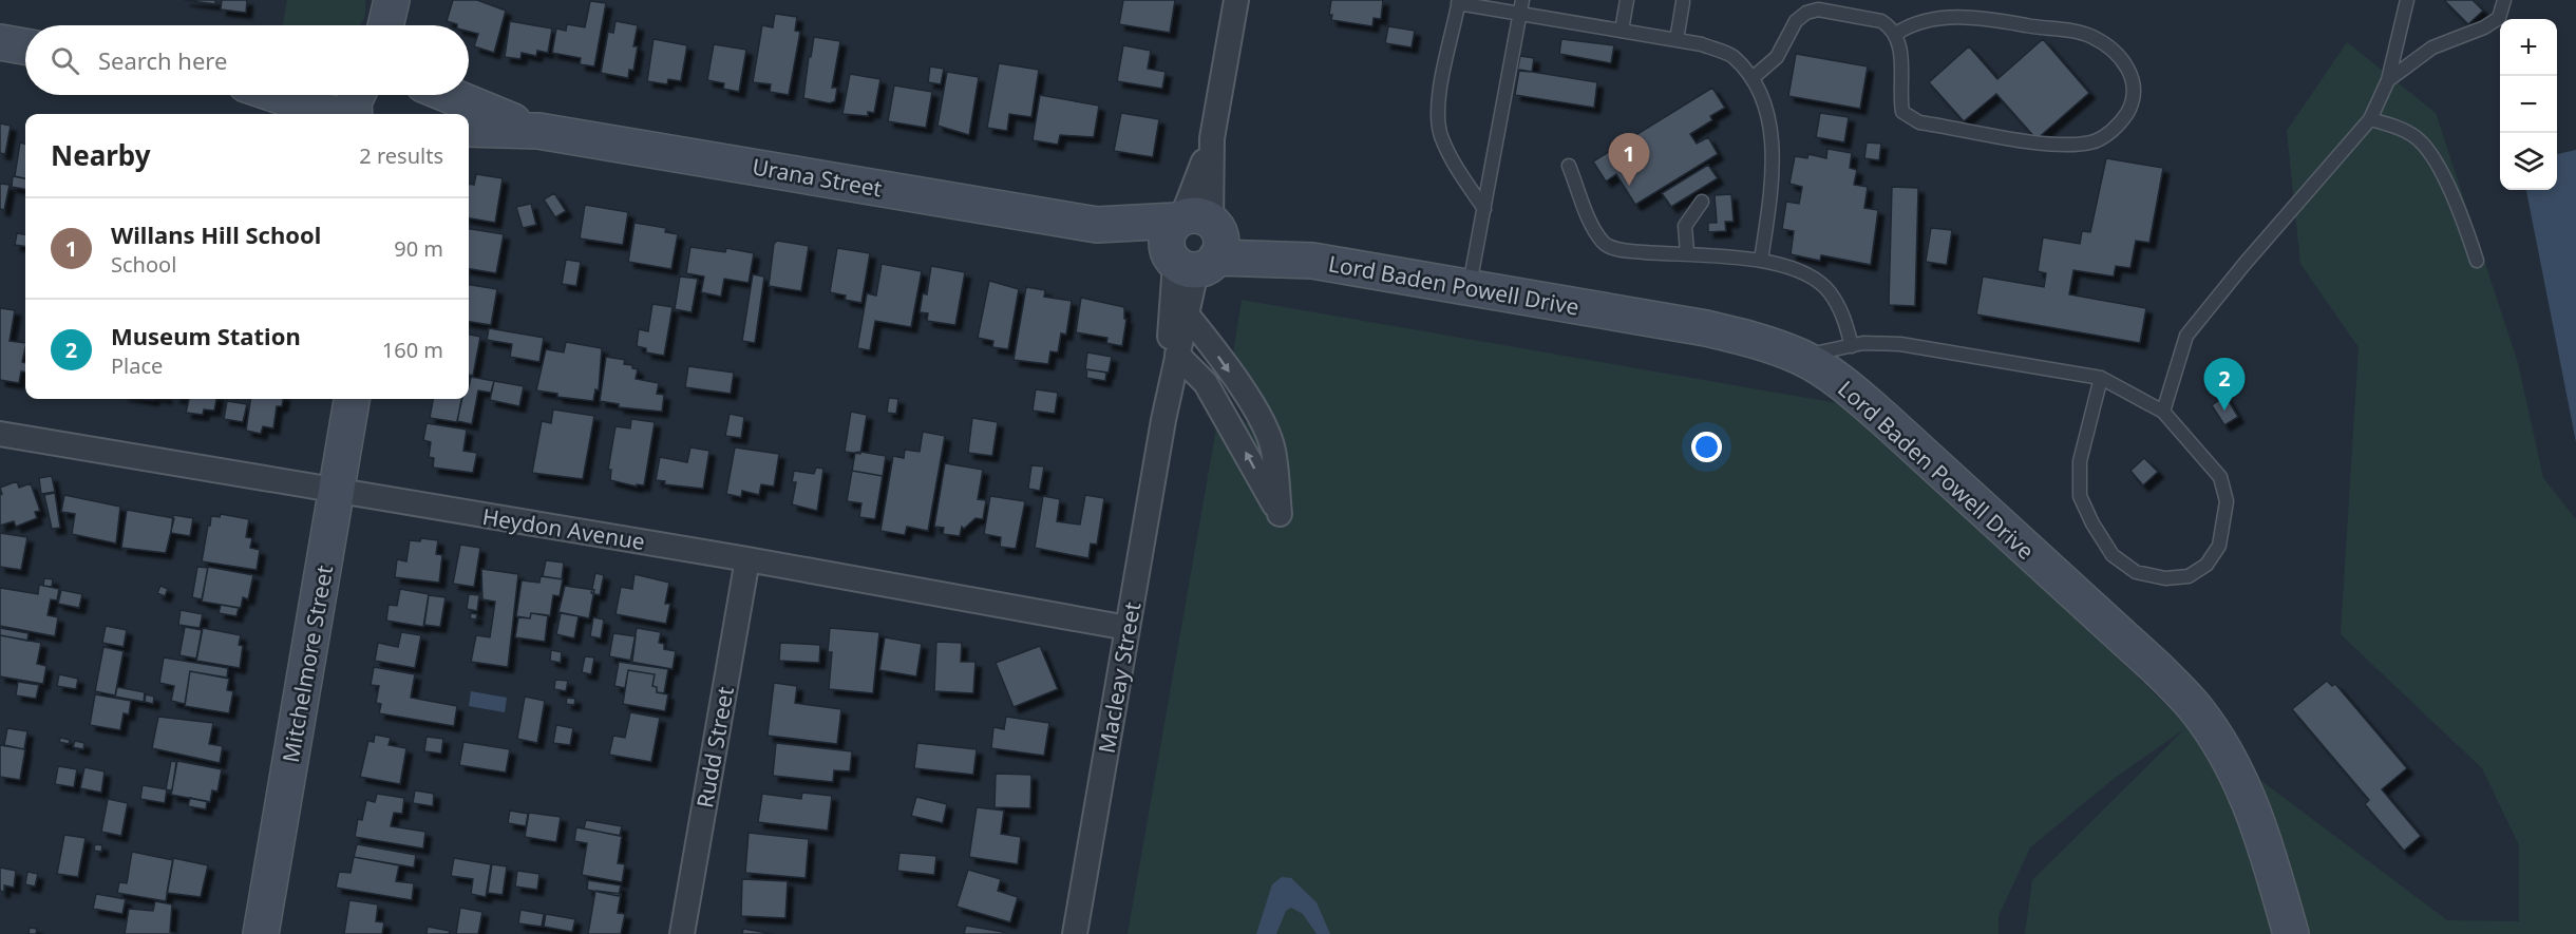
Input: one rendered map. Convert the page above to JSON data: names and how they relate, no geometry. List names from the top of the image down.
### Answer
{
  "streets": {
    "street": [
      "Urana Street",
      "Lord Baden Powell Drive",
      "Heydon Avenue",
      "Mitchelmore Street",
      "Macleay Street",
      "Rudd Street"
    ]
  },
  "crossings": [
    ["Urana Street", "Lord Baden Powell Drive"],
    ["Urana Street", "Macleay Street"],
    ["Lord Baden Powell Drive", "Macleay Street"],
    ["Heydon Avenue", "Mitchelmore Street"],
    ["Heydon Avenue", "Macleay Street"],
    ["Heydon Avenue", "Rudd Street"]
  ],
  "page": {
    "map_buttons": ["+", "−"],
    "search": "Search here",
    "heading": ["Nearby", "2 results"],
    "pins": ["1", "2"],
    "list": [
      {
        "mark": "1",
        "name": "Willans Hill School",
        "note": "School",
        "value": "90 m"
      },
      {
        "mark": "2",
        "name": "Museum Station",
        "note": "Place",
        "value": "160 m"
      }
    ]
  }
}
